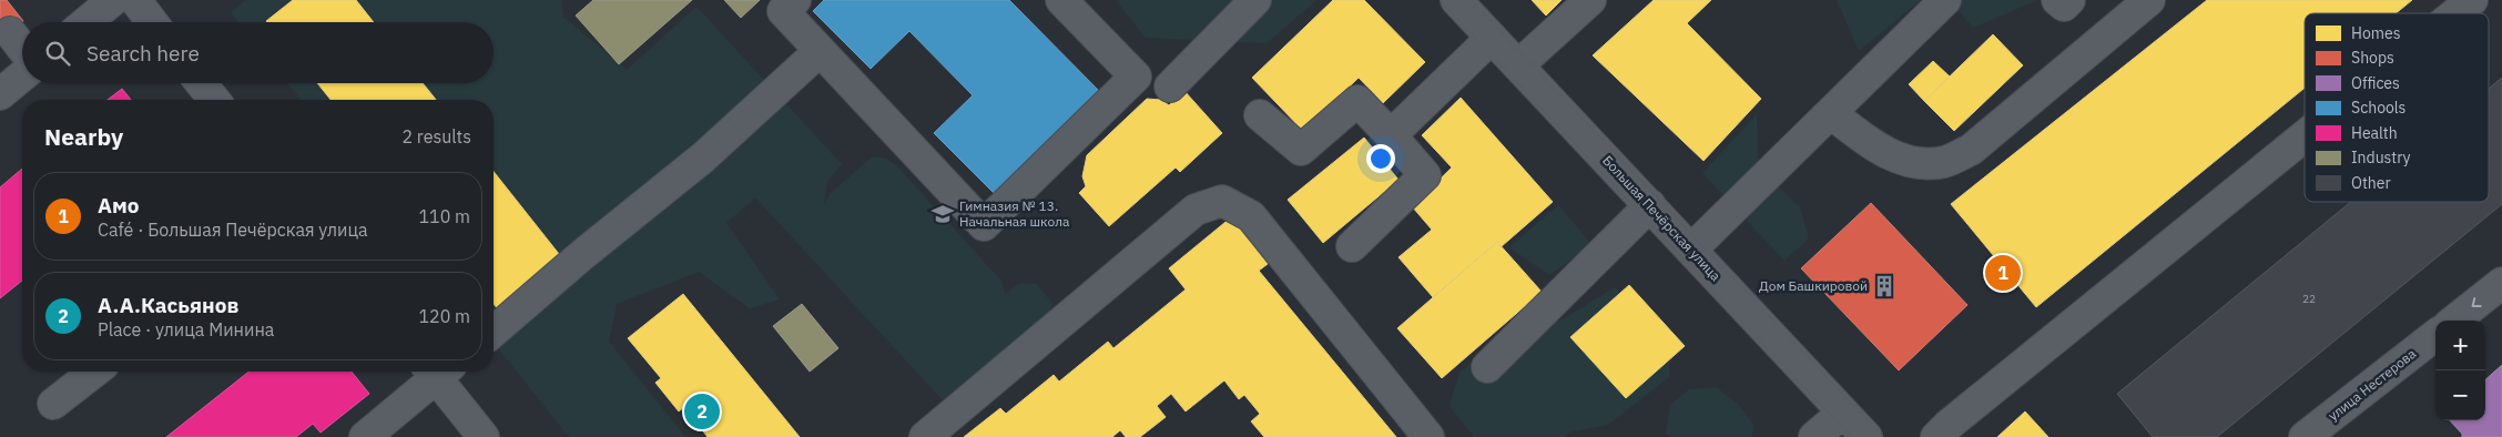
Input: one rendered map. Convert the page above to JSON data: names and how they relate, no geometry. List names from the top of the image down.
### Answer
{
  "streets": {
    "street": ["Большая Печёрская улица", "улица Нестерова"]
  },
  "places": {
    "school or university": ["Гимназия № 13. Начальная школа"],
    "building": ["Дом Башкировой"]
  },
  "house_numbers": ["22"],
  "legend": [
    "Homes",
    "Shops",
    "Offices",
    "Schools",
    "Health",
    "Industry",
    "Other"
  ],
  "page": {
    "search": "Search here",
    "heading": ["Nearby", "2 results"],
    "list": [
      {
        "mark": "1",
        "name": "Амо",
        "note": "Café · Большая Печёрская улица",
        "value": "110 m"
      },
      {
        "mark": "2",
        "name": "А.А.Касьянов",
        "note": "Place · улица Минина",
        "value": "120 m"
      }
    ],
    "pins": ["1", "2"],
    "map_buttons": ["+", "−"]
  }
}
